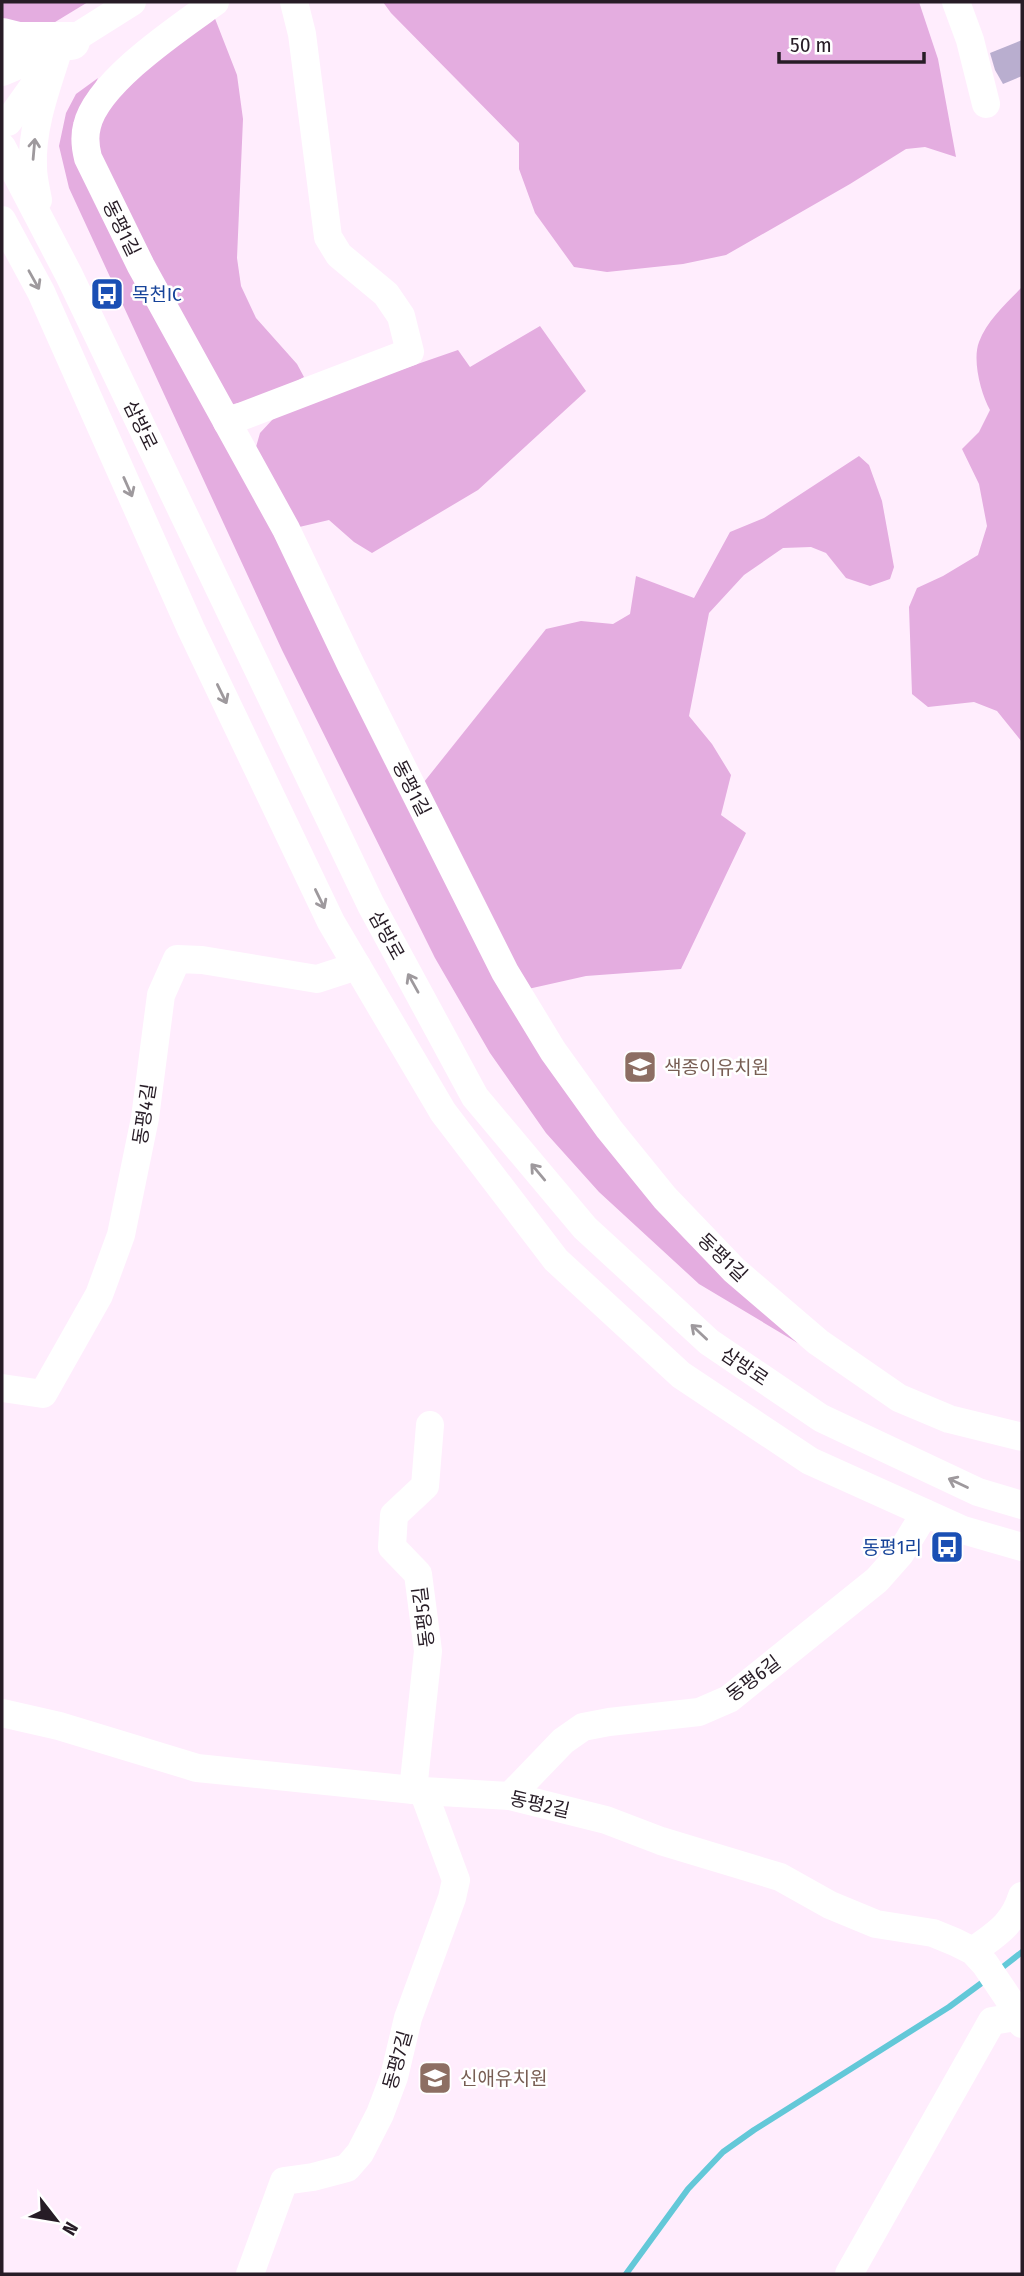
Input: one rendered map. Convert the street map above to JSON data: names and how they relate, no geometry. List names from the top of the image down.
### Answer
{
  "streets": {
    "street": [
      "동평1길",
      "삼방로",
      "동평4길",
      "동평5길",
      "동평6길",
      "동평2길",
      "동평7길"
    ]
  },
  "crossings": [
    ["삼방로", "동평4길"],
    ["삼방로", "동평6길"],
    ["동평5길", "동평2길"],
    ["동평5길", "동평7길"],
    ["동평6길", "동평2길"],
    ["동평2길", "동평7길"]
  ],
  "places": {
    "bus stop": ["목천IC", "동평1리"],
    "school or university": ["색종이유치원", "신애유치원"]
  },
  "scale_bar": "50 m",
  "north": "bottom right"
}
